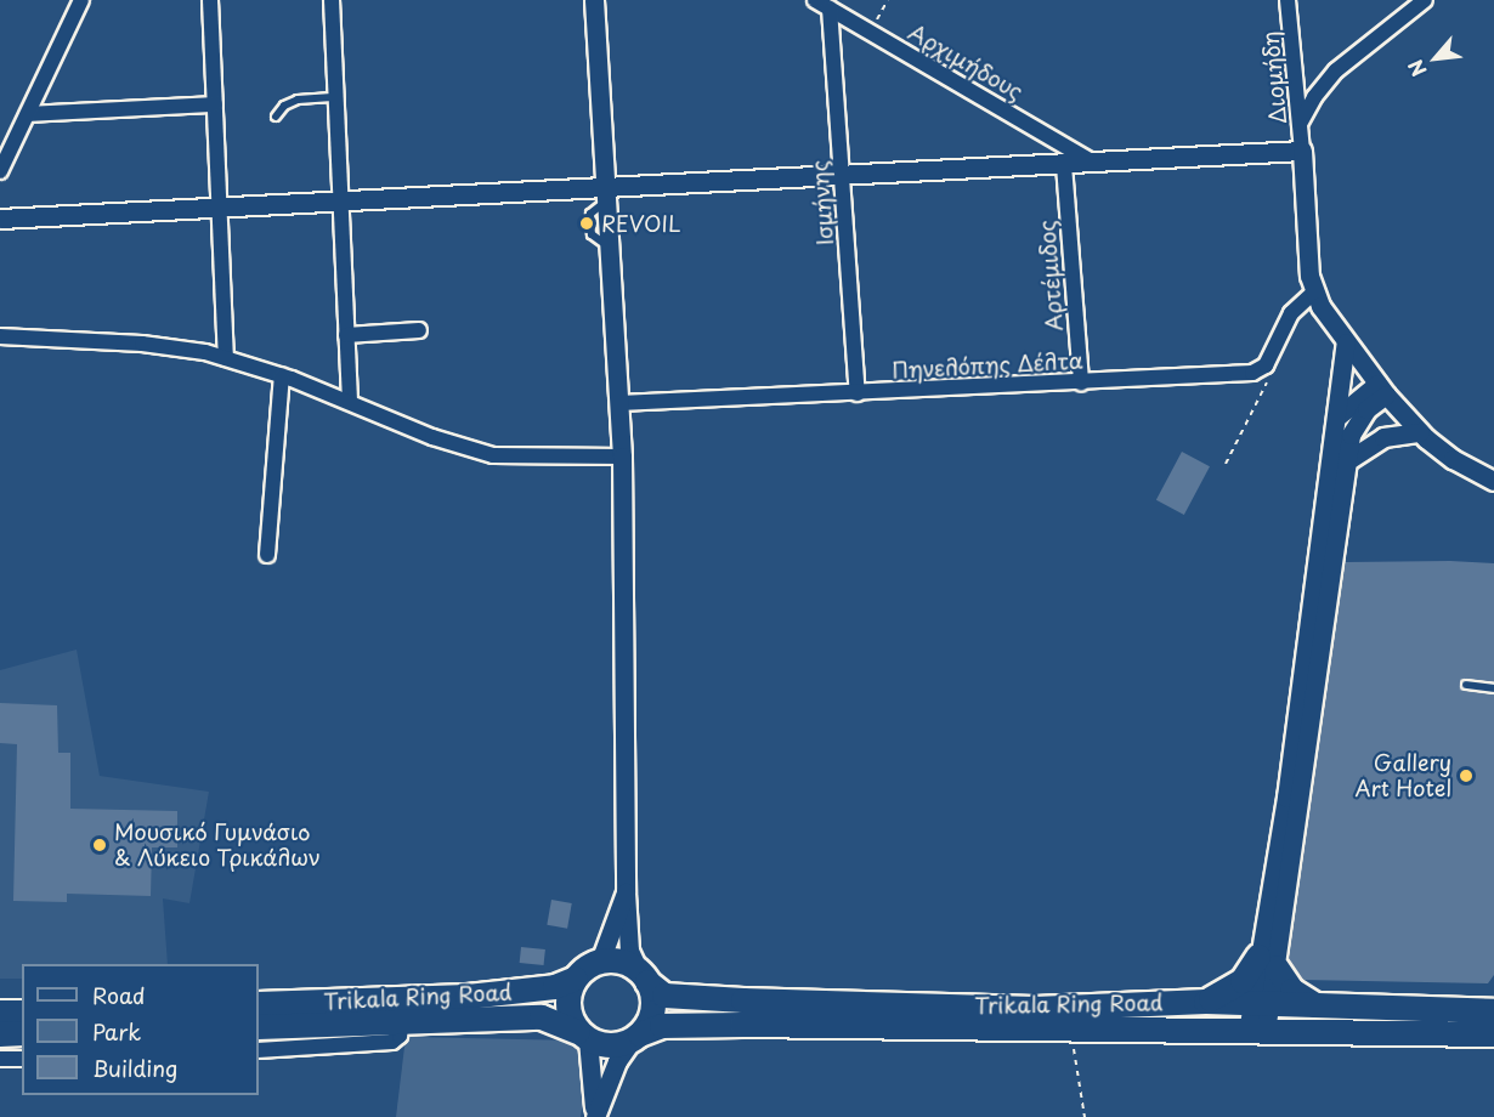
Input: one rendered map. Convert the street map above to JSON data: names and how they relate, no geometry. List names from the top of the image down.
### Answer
{
  "streets": {
    "main road": ["Trikala Ring Road"],
    "street": [
      "Αρχιμήδους",
      "Διομήδη",
      "Ισμήνης",
      "Αρτέμιδος",
      "Πηνελόπης Δέλτα"
    ]
  },
  "crossings": [
    ["Αρχιμήδους", "Ισμήνης"],
    ["Ισμήνης", "Πηνελόπης Δέλτα"],
    ["Αρτέμιδος", "Πηνελόπης Δέλτα"]
  ],
  "places": ["REVOIL", "Gallery Art Hotel", "Μουσικό Γυμνάσιο & Λύκειο Τρικάλων"],
  "legend": ["Road", "Park", "Building"],
  "north": "bottom left"
}
